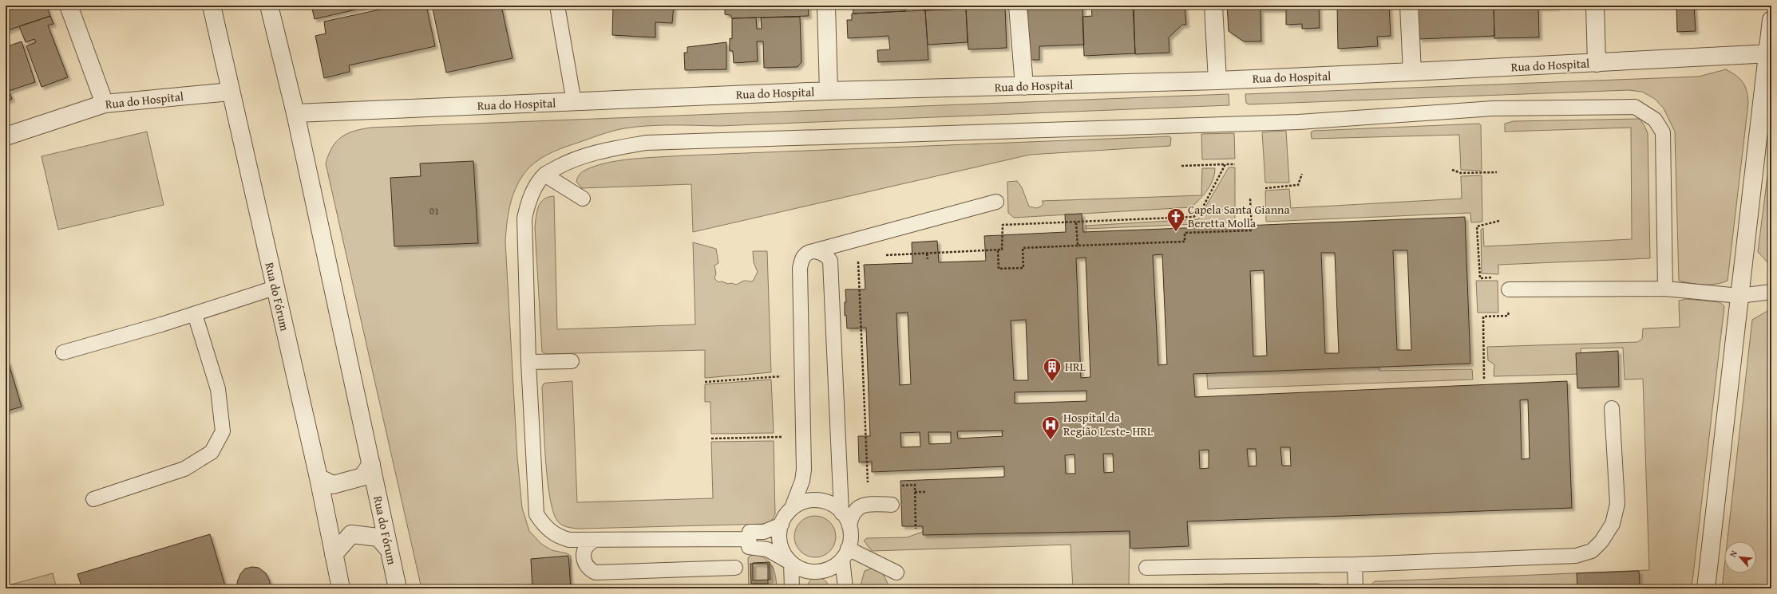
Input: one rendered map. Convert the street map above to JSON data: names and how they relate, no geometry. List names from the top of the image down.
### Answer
{
  "streets": {
    "street": ["Rua do Hospital", "Rua do Fórum"]
  },
  "crossings": [
    ["Rua do Hospital", "Rua do Fórum"]
  ],
  "places": {
    "church": ["Capela Santa Gianna Beretta Molla"],
    "building": ["HRL"],
    "hospital": ["Hospital da Região Leste- HRL"]
  },
  "house_numbers": ["01"],
  "north": "top left"
}
